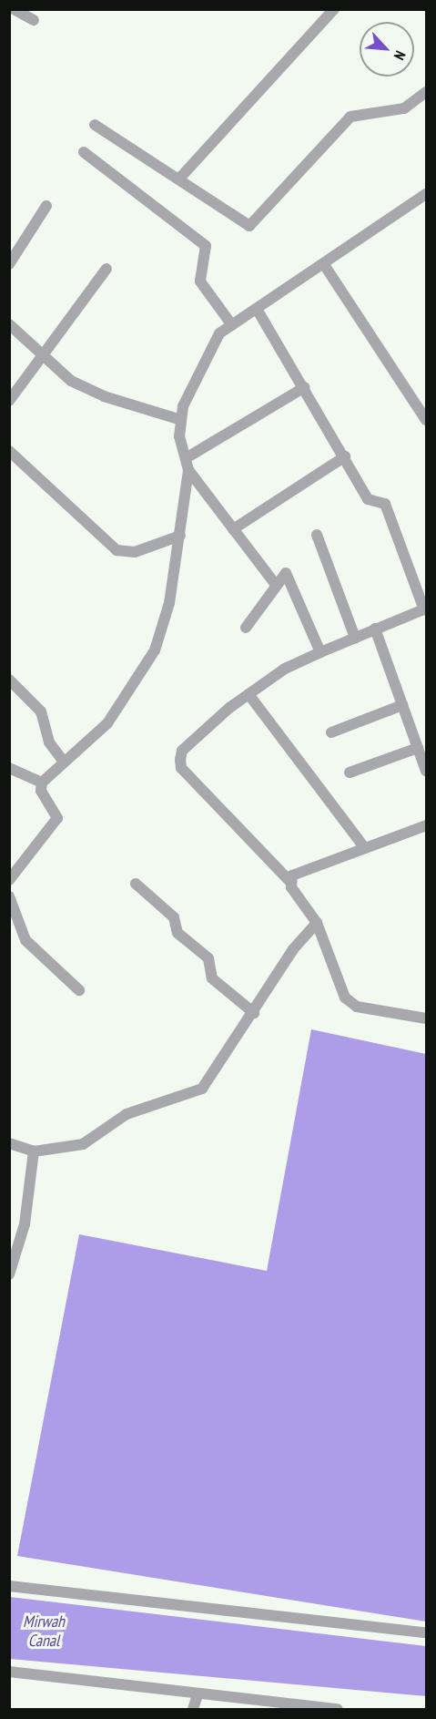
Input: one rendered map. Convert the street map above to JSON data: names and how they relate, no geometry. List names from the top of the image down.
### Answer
{
  "water": ["Mirwah Canal"],
  "north": "bottom right"
}
